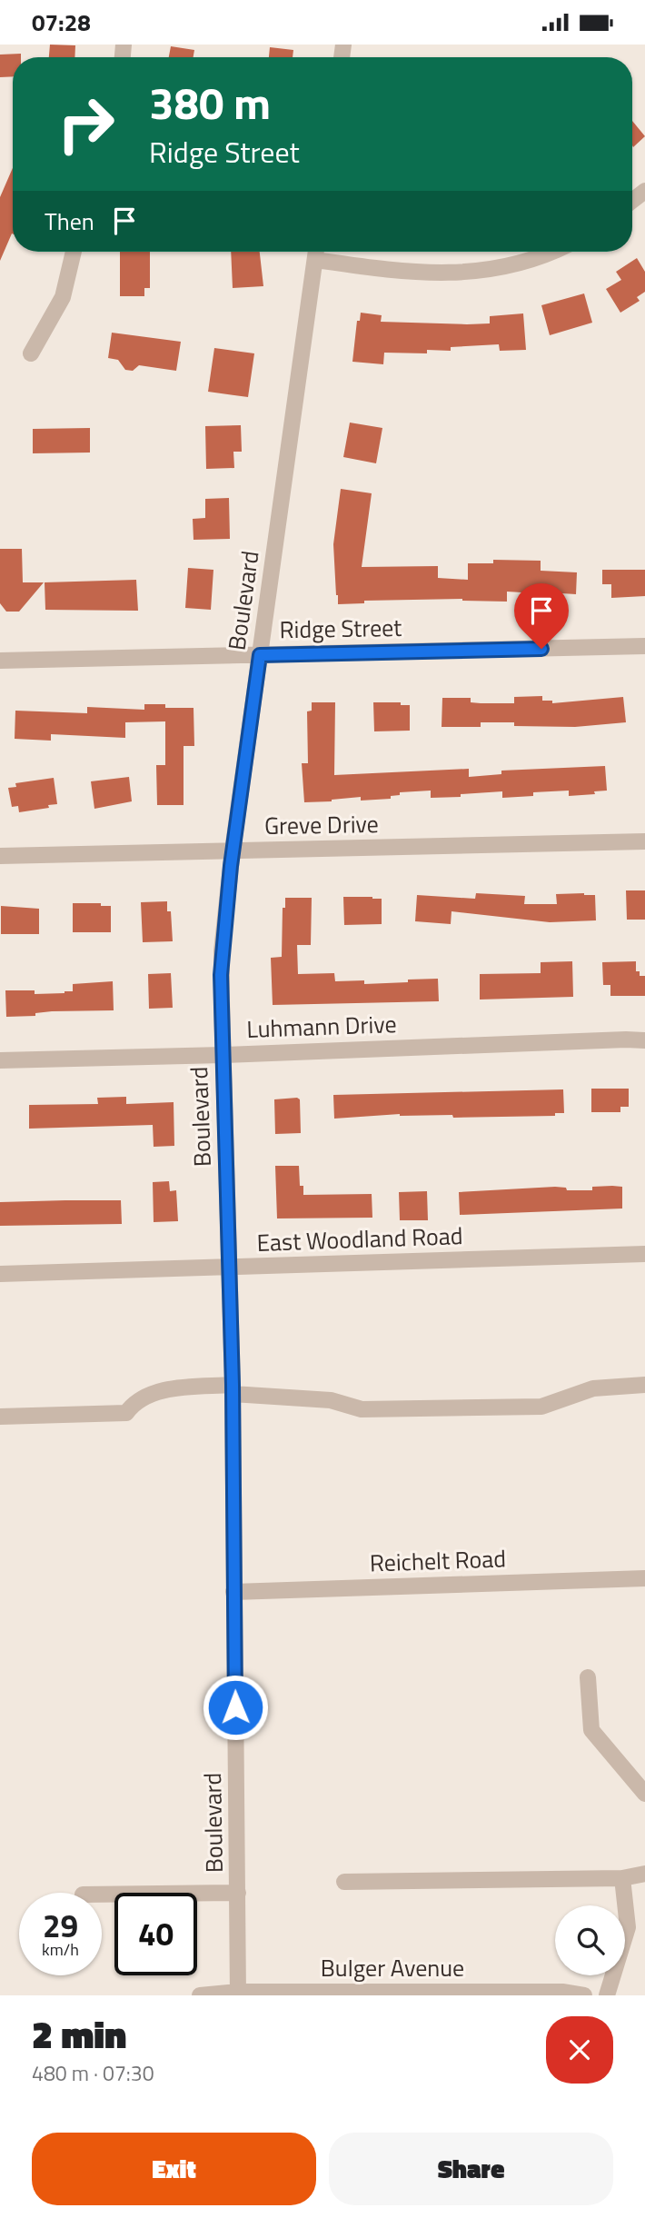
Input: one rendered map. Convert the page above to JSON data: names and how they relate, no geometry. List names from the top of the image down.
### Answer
{
  "streets": {
    "street": [
      "Boulevard",
      "Ridge Street",
      "Greve Drive",
      "Luhmann Drive",
      "East Woodland Road",
      "Reichelt Road",
      "Bulger Avenue"
    ]
  },
  "crossings": [
    ["Boulevard", "Ridge Street"],
    ["Boulevard", "Greve Drive"],
    ["Boulevard", "Luhmann Drive"],
    ["Boulevard", "East Woodland Road"],
    ["Boulevard", "Reichelt Road"],
    ["Boulevard", "Bulger Avenue"]
  ],
  "page": {
    "status": "07:28",
    "turn": ["380 m", "Ridge Street"],
    "then": "Then",
    "speed": "29 km/h",
    "limit": "40",
    "heading": ["2 min", "480 m · 07:30"],
    "buttons": ["Exit", "Share"]
  }
}
